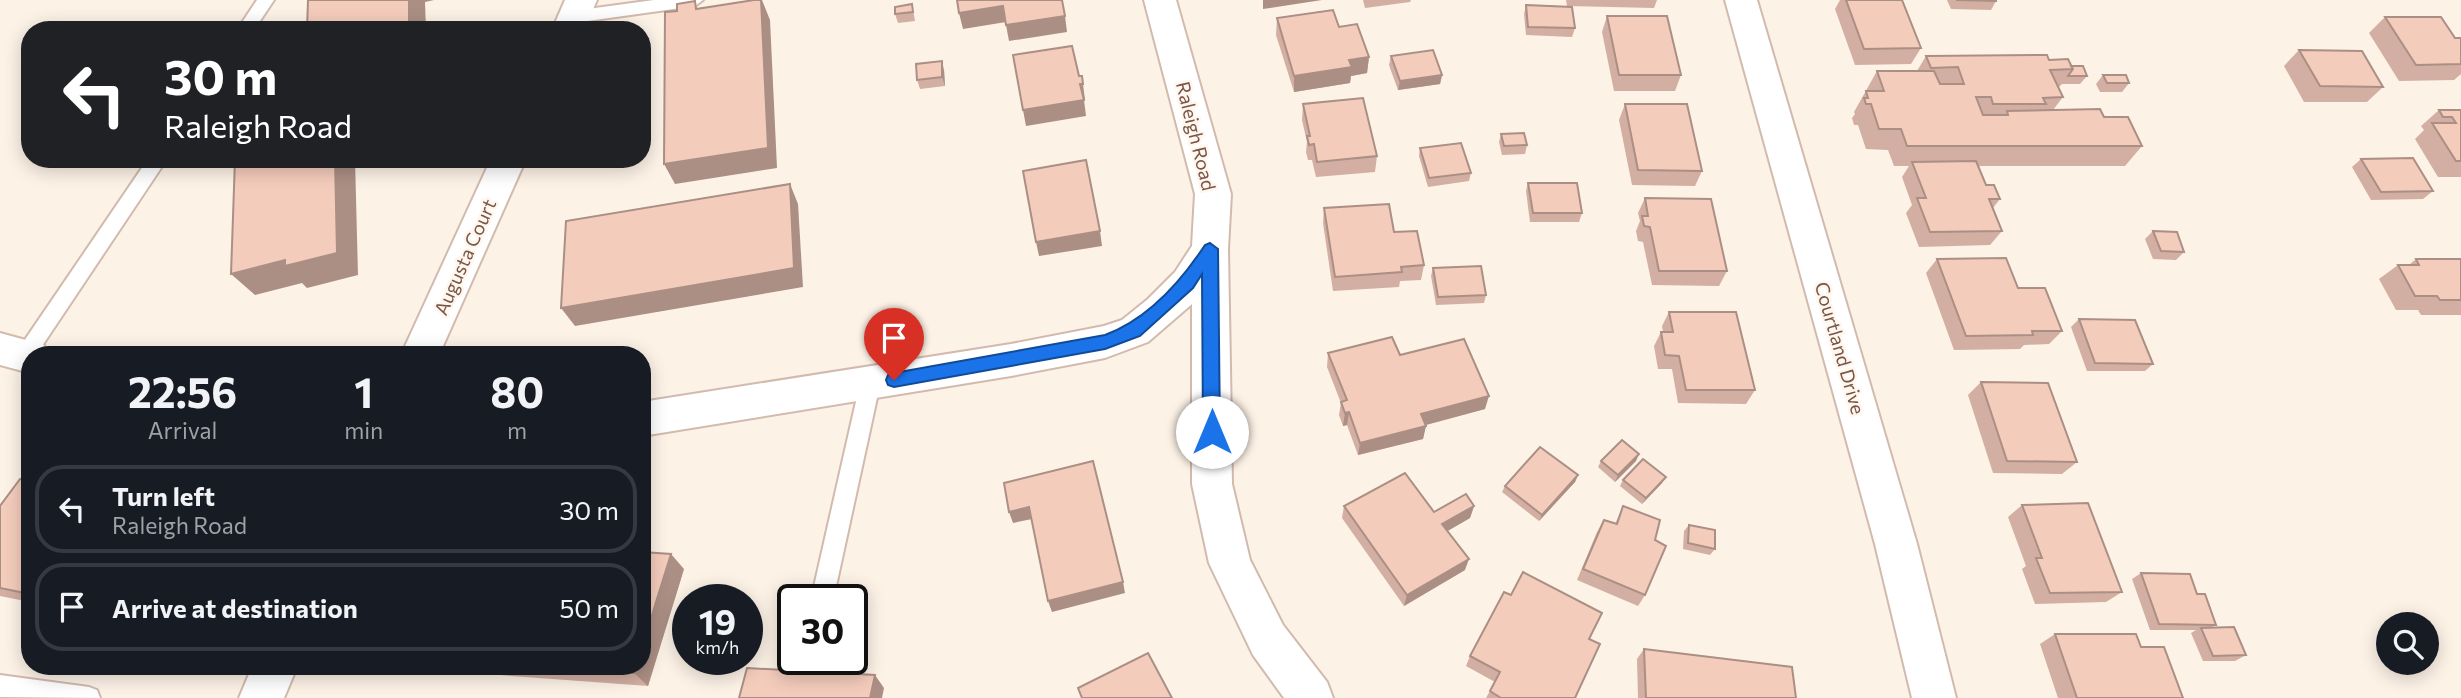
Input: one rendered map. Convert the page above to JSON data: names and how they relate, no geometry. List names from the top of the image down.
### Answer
{
  "streets": {
    "street": ["Raleigh Road", "Augusta Court", "Courtland Drive"]
  },
  "page": {
    "turn": ["30 m", "Raleigh Road"],
    "eta": [
      "22:56",
      "Arrival",
      "1",
      "min",
      "80",
      "m"
    ],
    "list": [
      {
        "name": "Turn left",
        "note": "Raleigh Road",
        "value": "30 m"
      },
      {
        "name": "Arrive at destination",
        "value": "50 m"
      }
    ],
    "speed": "19 km/h",
    "limit": "30"
  }
}
